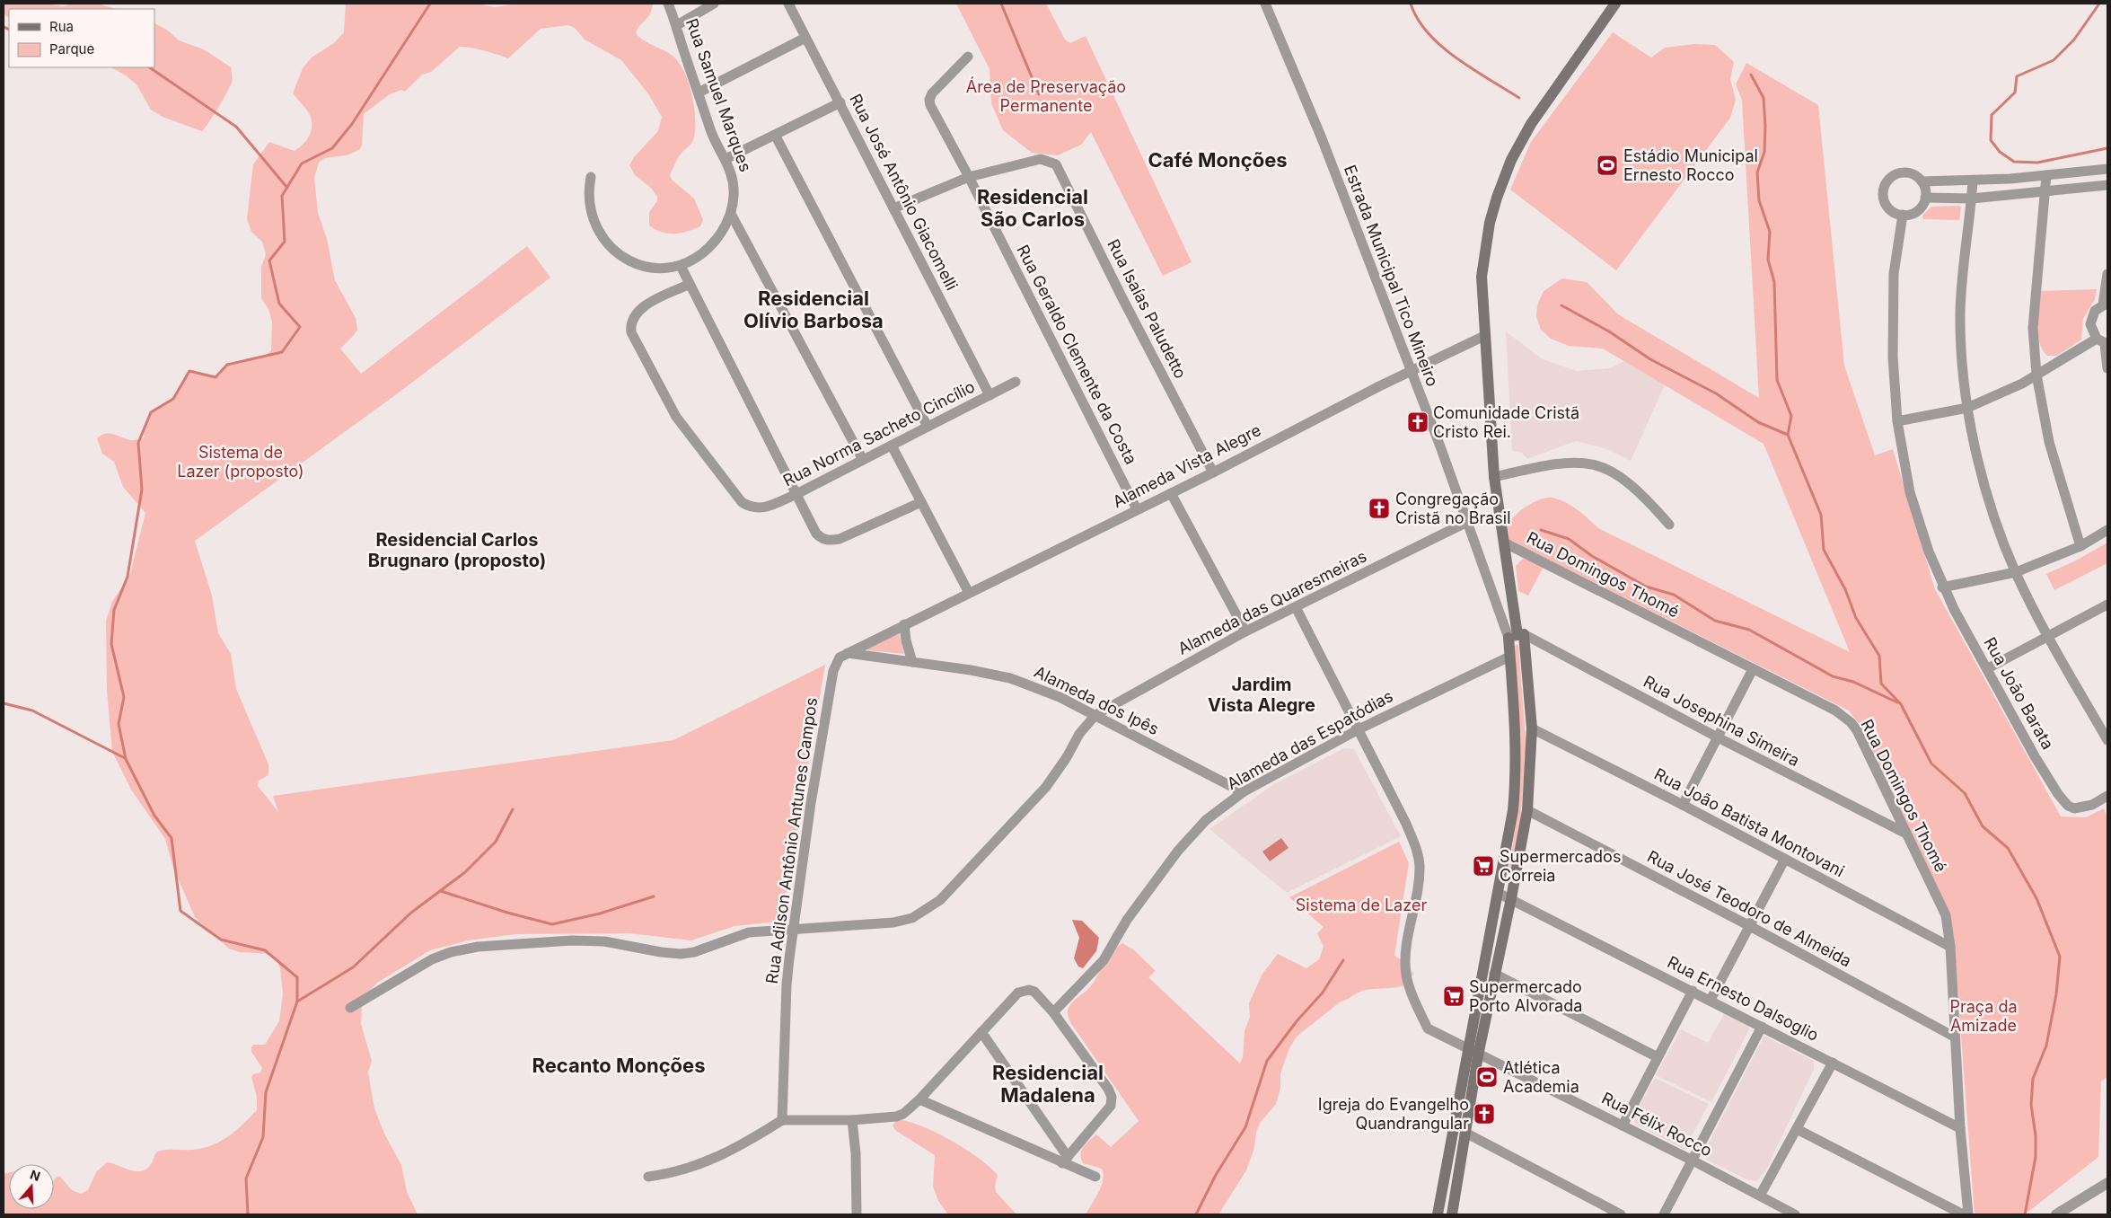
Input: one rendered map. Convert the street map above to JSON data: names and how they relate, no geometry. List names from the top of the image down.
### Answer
{
  "streets": {
    "street": [
      "Rua Samuel Marques",
      "Rua José Antônio Giacomelli",
      "Estrada Municipal Tico Mineiro",
      "Rua Isaías Paludetto",
      "Rua Geraldo Clemente da Costa",
      "Rua Norma Sacheto Cincílio",
      "Alameda Vista Alegre",
      "Rua Domingos Thomé",
      "Alameda das Quaresmeiras",
      "Rua João Barata",
      "Alameda dos Ipês",
      "Rua Josephina Simeira",
      "Alameda das Espatódias",
      "Rua João Batista Montovani",
      "Rua Adilson Antônio Antunes Campos",
      "Rua José Teodoro de Almeida",
      "Rua Ernesto Dalsoglio",
      "Rua Félix Rocco"
    ]
  },
  "crossings": [
    ["Rua José Antônio Giacomelli", "Rua Norma Sacheto Cincílio"],
    ["Estrada Municipal Tico Mineiro", "Alameda Vista Alegre"],
    ["Estrada Municipal Tico Mineiro", "Alameda das Quaresmeiras"],
    ["Estrada Municipal Tico Mineiro", "Rua Josephina Simeira"],
    ["Rua Isaías Paludetto", "Rua Geraldo Clemente da Costa"],
    ["Rua Isaías Paludetto", "Alameda Vista Alegre"],
    ["Rua Geraldo Clemente da Costa", "Alameda Vista Alegre"],
    ["Alameda Vista Alegre", "Alameda dos Ipês"],
    ["Alameda Vista Alegre", "Rua Adilson Antônio Antunes Campos"],
    ["Rua Domingos Thomé", "Rua Josephina Simeira"],
    ["Rua Domingos Thomé", "Rua João Batista Montovani"],
    ["Rua Domingos Thomé", "Rua José Teodoro de Almeida"],
    ["Rua Domingos Thomé", "Rua Ernesto Dalsoglio"],
    ["Alameda das Quaresmeiras", "Alameda dos Ipês"],
    ["Alameda das Quaresmeiras", "Rua Félix Rocco"],
    ["Alameda dos Ipês", "Alameda das Espatódias"],
    ["Alameda dos Ipês", "Rua Adilson Antônio Antunes Campos"],
    ["Alameda das Espatódias", "Rua Félix Rocco"]
  ],
  "districts": [
    "Café Monções",
    "Residencial São Carlos",
    "Residencial Olívio Barbosa",
    "Residencial Carlos Brugnaro (proposto)",
    "Jardim Vista Alegre",
    "Recanto Monções",
    "Residencial Madalena"
  ],
  "parks": [
    "Área de Preservação Permanente",
    "Sistema de Lazer (proposto)",
    "Sistema de Lazer",
    "Praça da Amizade"
  ],
  "places": {
    "sports": ["Estádio Municipal Ernesto Rocco", "Atlética Academia"],
    "church": ["Comunidade Cristã Cristo Rei.", "Congregação Cristã no Brasil", "Igreja do Evangelho Quandrangular"],
    "supermarket": ["Supermercados Correia", "Supermercado Porto Alvorada"]
  },
  "legend": ["Rua", "Parque"],
  "north": "top"
}
